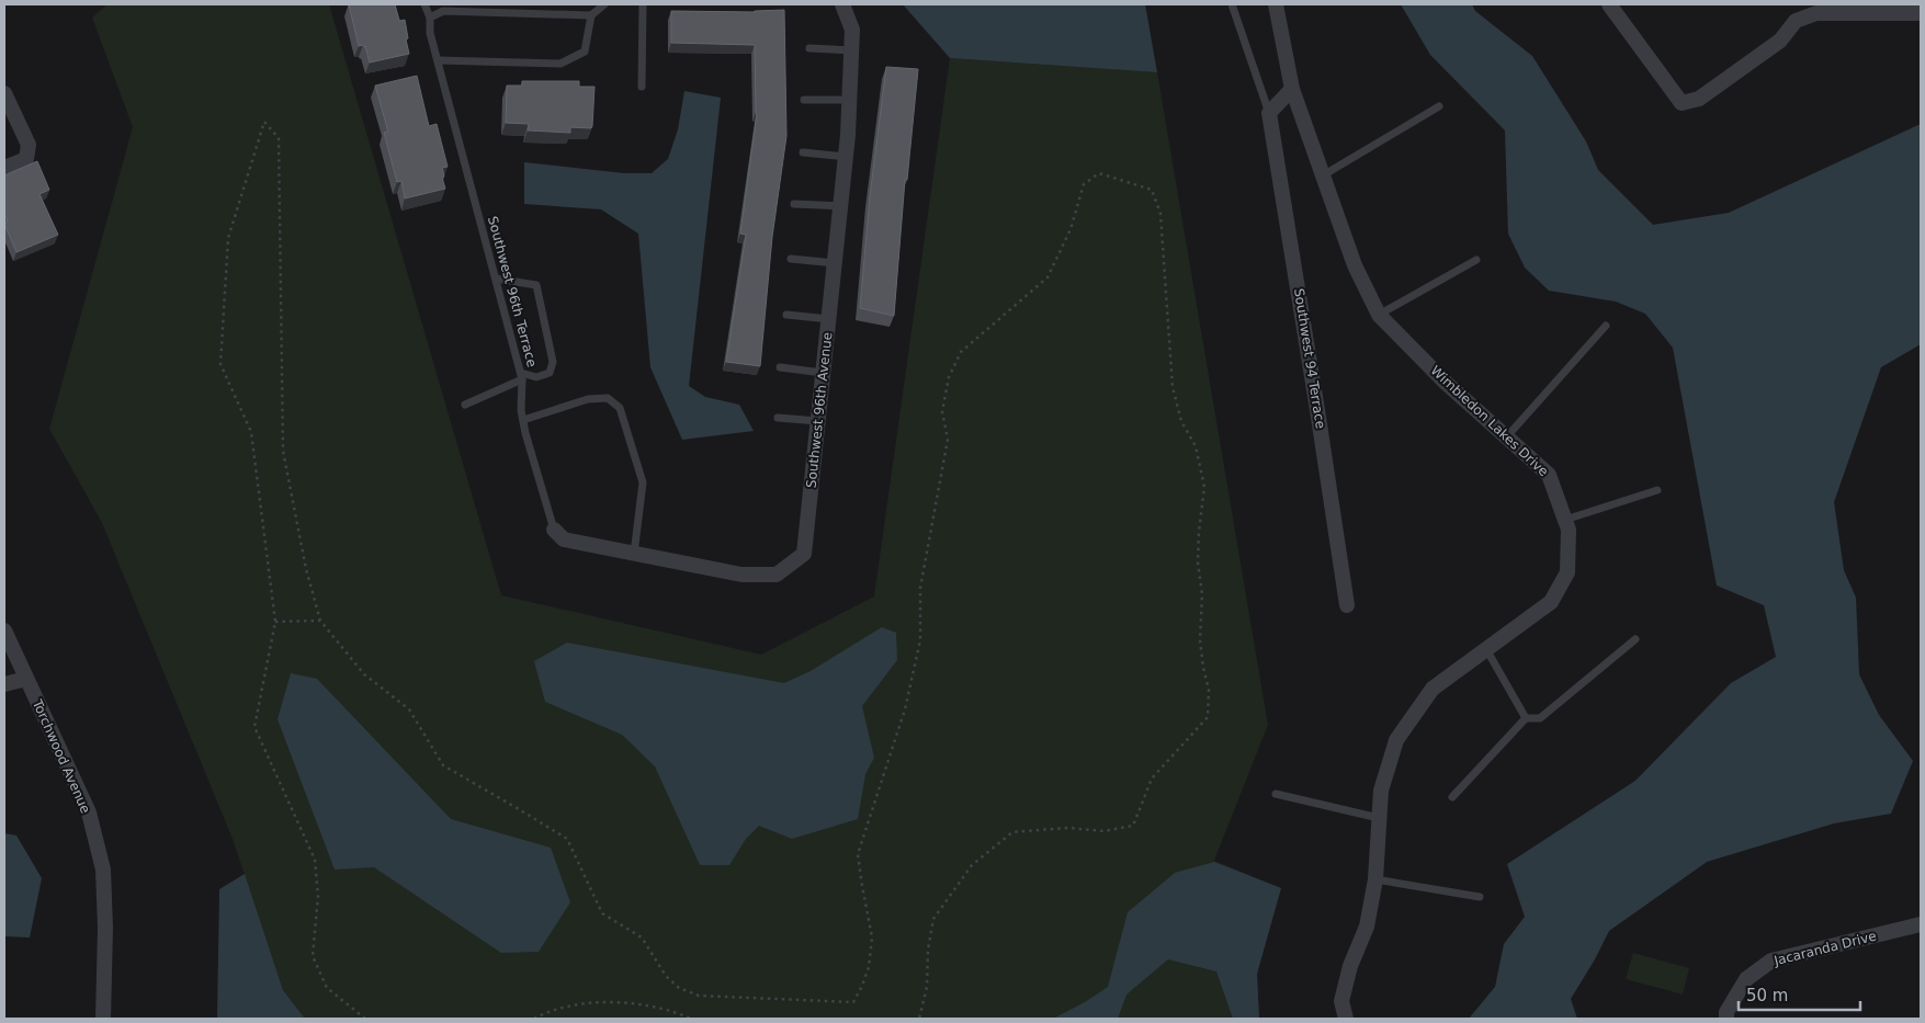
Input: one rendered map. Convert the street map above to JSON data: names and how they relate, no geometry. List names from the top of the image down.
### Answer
{
  "streets": {
    "street": [
      "Southwest 94 Terrace",
      "Southwest 96th Avenue",
      "Wimbledon Lakes Drive",
      "Torchwood Avenue",
      "Jacaranda Drive"
    ],
    "lane": ["Southwest 96th Terrace"]
  },
  "crossings": [
    ["Southwest 96th Terrace", "Southwest 96th Avenue"]
  ],
  "scale_bar": "50 m"
}
